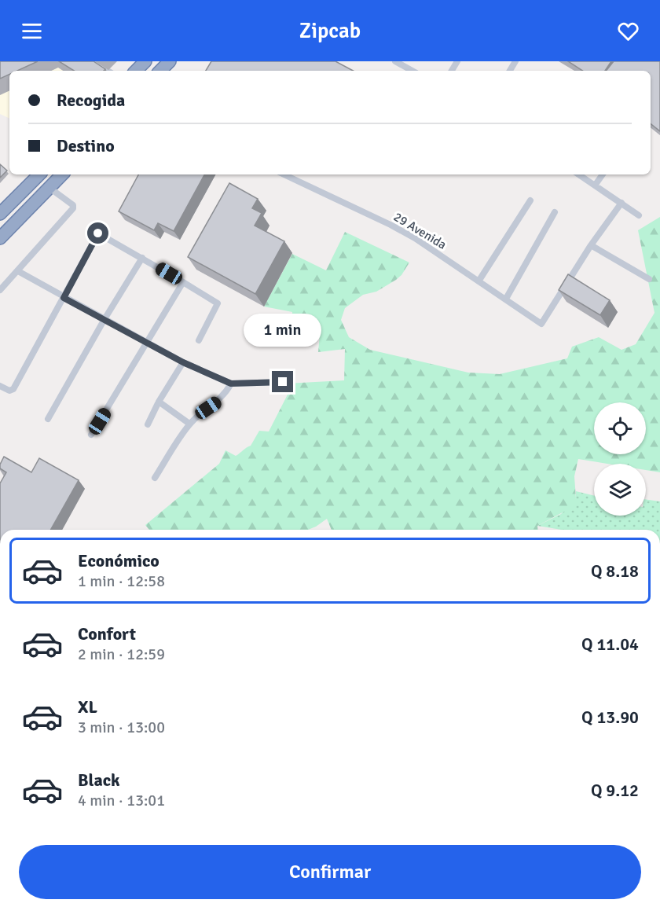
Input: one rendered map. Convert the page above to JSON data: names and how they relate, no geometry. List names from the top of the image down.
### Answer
{
  "streets": {
    "street": ["29 Avenida"]
  },
  "page": {
    "header": "Zipcab",
    "banner": ["Recogida", "Destino"],
    "bubble": "1 min",
    "list": [
      {
        "name": "Económico",
        "note": "1 min · 12:58",
        "value": "Q 8.18"
      },
      {
        "name": "Confort",
        "note": "2 min · 12:59",
        "value": "Q 11.04"
      },
      {
        "name": "XL",
        "note": "3 min · 13:00",
        "value": "Q 13.90"
      },
      {
        "name": "Black",
        "note": "4 min · 13:01",
        "value": "Q 9.12"
      }
    ],
    "buttons": "Confirmar"
  }
}
